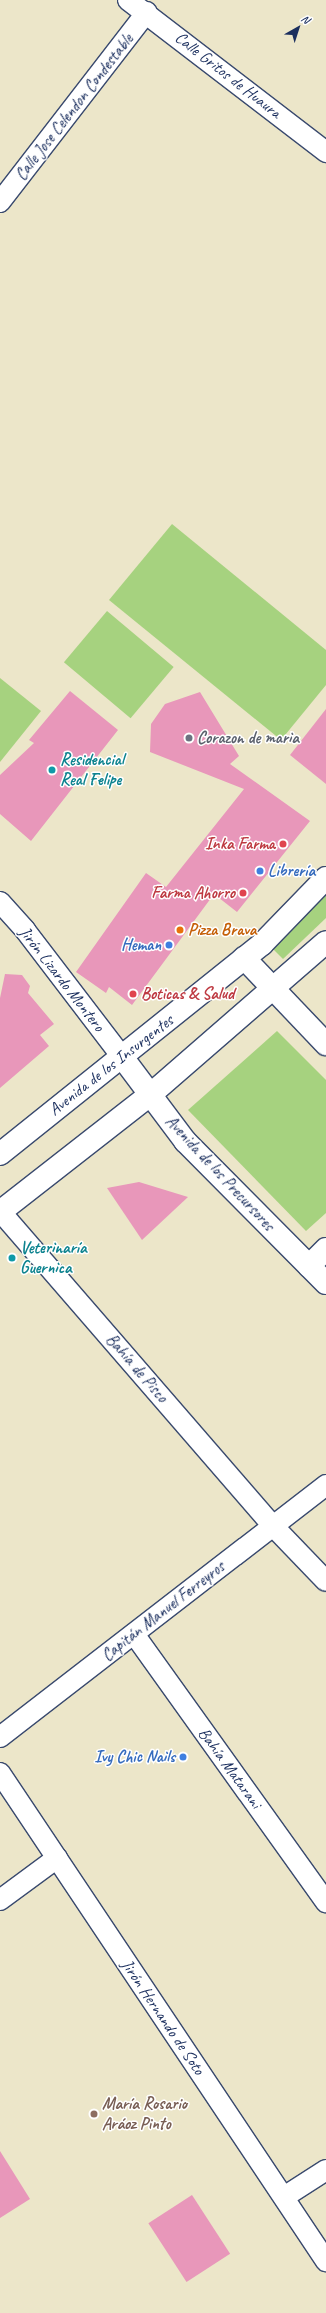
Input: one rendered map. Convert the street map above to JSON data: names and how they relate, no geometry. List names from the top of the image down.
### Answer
{
  "streets": {
    "main road": ["Avenida de los Insurgentes", "Avenida de los Precursores"],
    "street": [
      "Calle Gritos de Huaura",
      "Calle Jose Celendon Condestable",
      "Jirón Lizardo Montero",
      "Bahía de Pisco",
      "Capitán Manuel Ferreyros",
      "Bahía Matarani",
      "Jirón Hernando de Soto"
    ]
  },
  "crossings": [
    ["Calle Gritos de Huaura", "Calle Jose Celendon Condestable"],
    ["Jirón Lizardo Montero", "Avenida de los Insurgentes"],
    ["Jirón Lizardo Montero", "Avenida de los Precursores"],
    ["Avenida de los Insurgentes", "Avenida de los Precursores"],
    ["Bahía de Pisco", "Capitán Manuel Ferreyros"],
    ["Capitán Manuel Ferreyros", "Bahía Matarani"]
  ],
  "places": [
    "Corazon de maria",
    "Residencial Real Felipe",
    "Inka Farma",
    "Librería",
    "Farma Ahorro",
    "Pizza Brava",
    "Heman",
    "Boticas & Salud",
    "Veterinaría Guernica",
    "Ivy Chic Nails",
    "María Rosario Aráoz Pinto"
  ],
  "north": "top right"
}
